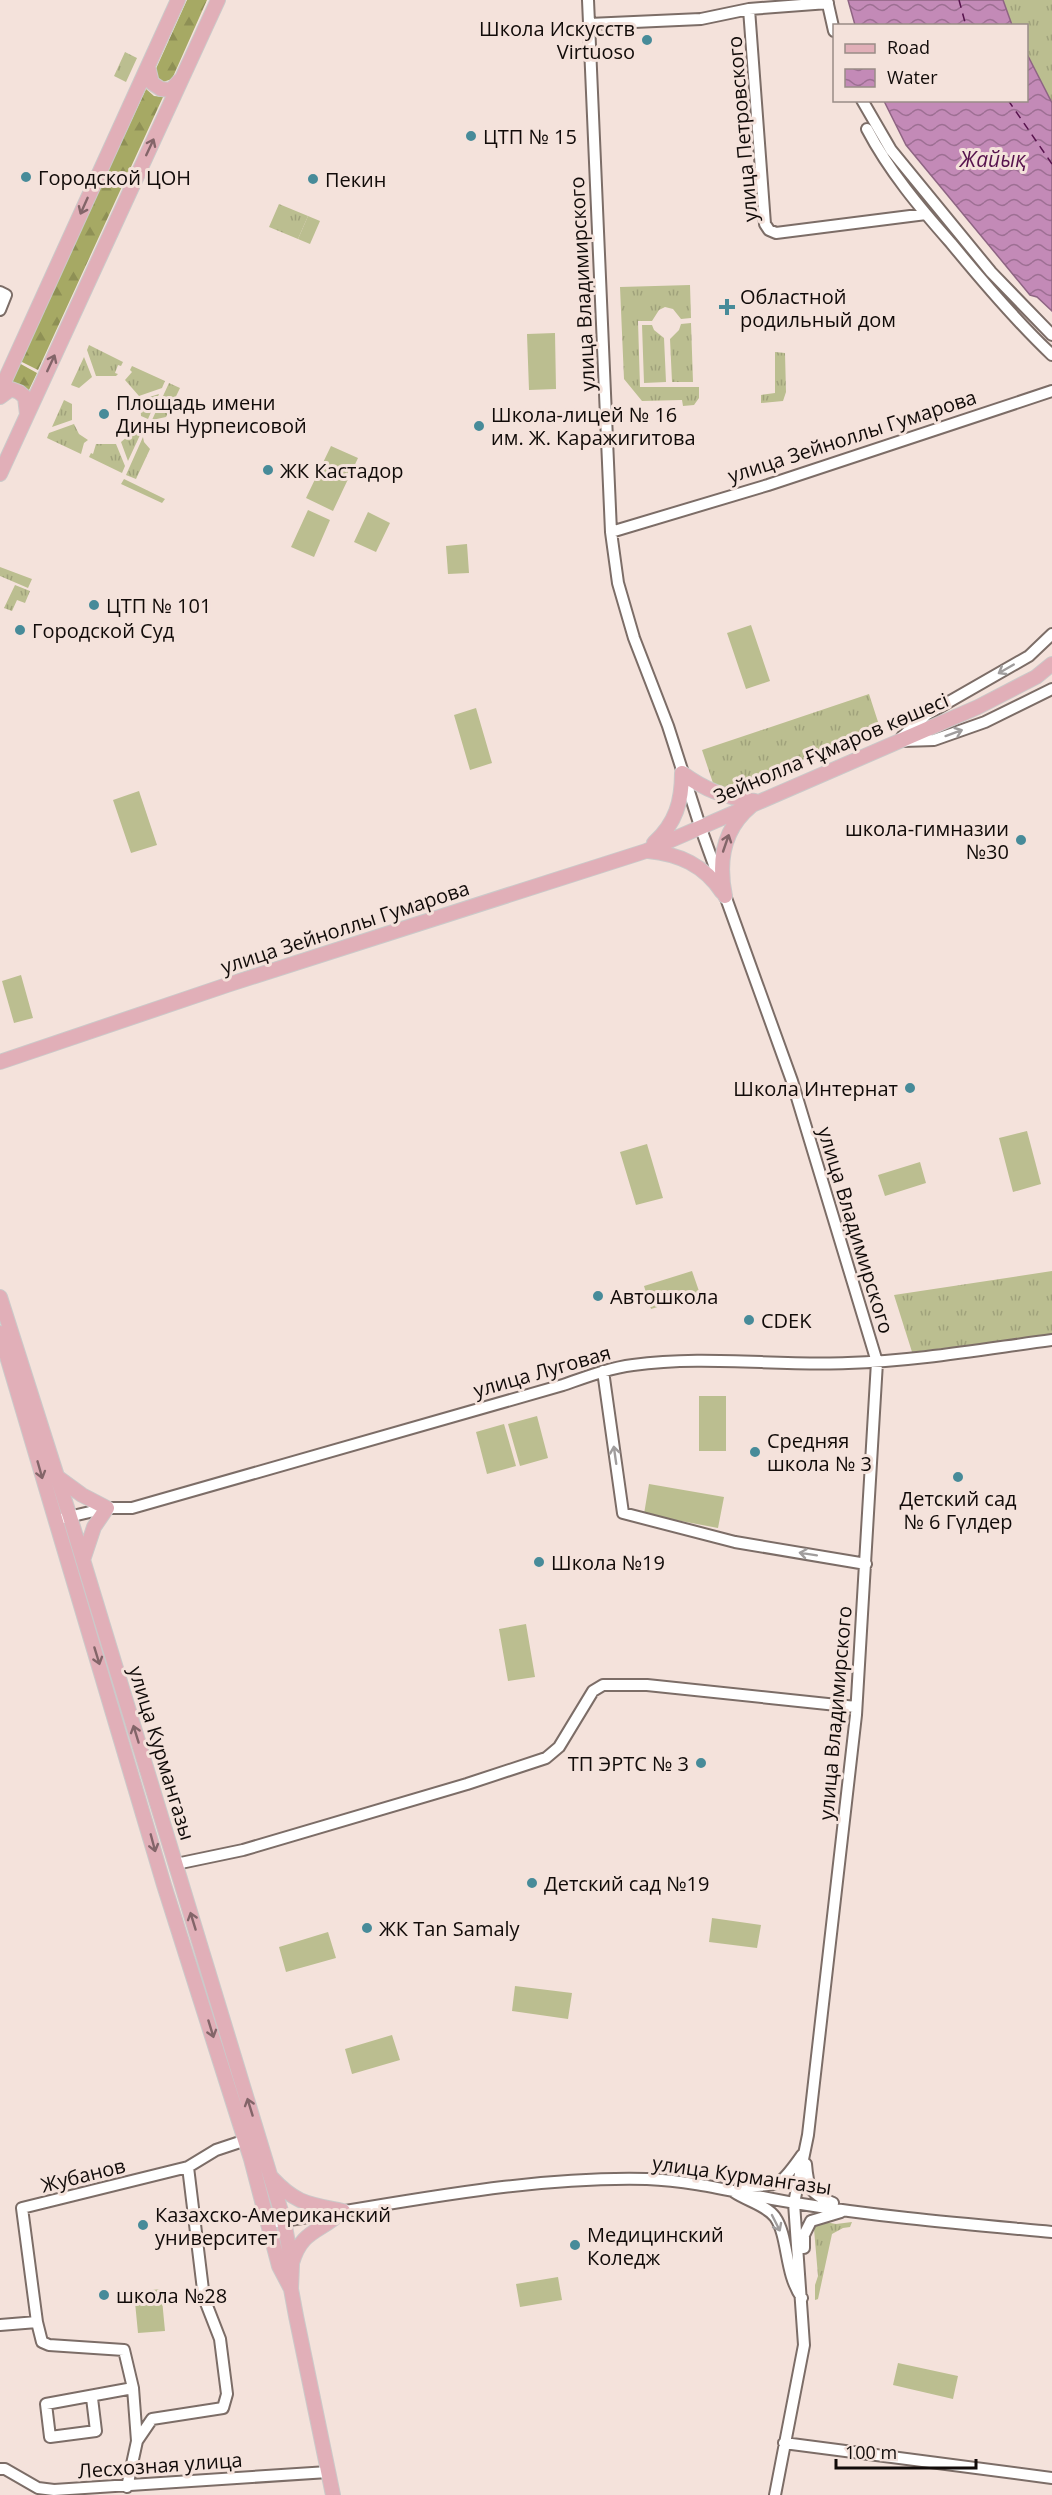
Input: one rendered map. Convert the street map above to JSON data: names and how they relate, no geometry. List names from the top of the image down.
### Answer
{
  "streets": {
    "main road": ["улица Зейноллы Гумарова", "Зейнолла Ғұмаров көшесі", "улица Курмангазы"],
    "street": [
      "улица Петровского",
      "улица Владимирского",
      "улица Луговая",
      "Жубанов",
      "Лесхозная улица"
    ]
  },
  "crossings": [
    ["улица Владимирского", "улица Зейноллы Гумарова"],
    ["улица Владимирского", "Зейнолла Ғұмаров көшесі"],
    ["улица Владимирского", "улица Луговая"],
    ["улица Владимирского", "улица Курмангазы"],
    ["улица Зейноллы Гумарова", "Зейнолла Ғұмаров көшесі"],
    ["улица Луговая", "улица Курмангазы"],
    ["улица Курмангазы", "Жубанов"],
    ["улица Курмангазы", "Лесхозная улица"]
  ],
  "water": ["Жайық"],
  "places": {
    "other": [
      "Школа Искусств Virtuoso",
      "ЦТП № 15",
      "Городской ЦОН",
      "Пекин",
      "Площадь имени Дины Нурпеисовой",
      "Школа-лицей № 16 им. Ж. Каражигитова",
      "ЖК Кастадор",
      "ЦТП № 101",
      "Городской Суд",
      "школа-гимназии №30",
      "Школа Интернат",
      "Автошкола",
      "CDEK",
      "Средняя школа № 3",
      "Детский сад № 6 Гүлдер",
      "Школа №19",
      "ТП ЭРТС № 3",
      "Детский сад №19",
      "ЖК Tan Samaly",
      "Казахско-Американский университет",
      "Медицинский Коледж",
      "школа №28"
    ],
    "health": ["Областной родильный дом"]
  },
  "legend": ["Road", "Water"],
  "scale_bar": "100 m"
}
